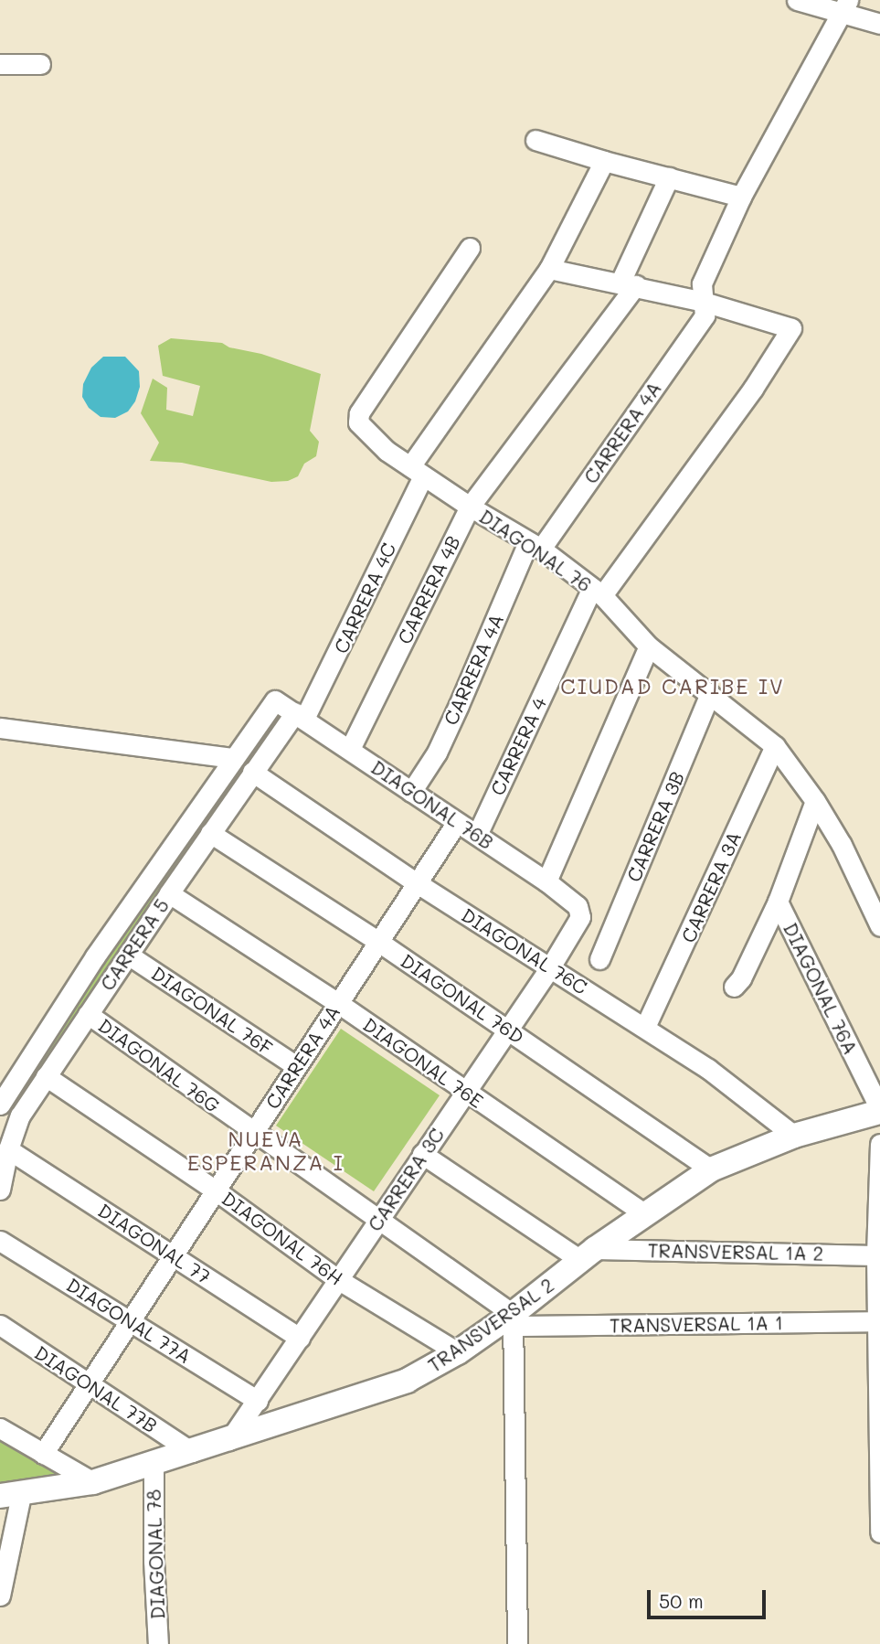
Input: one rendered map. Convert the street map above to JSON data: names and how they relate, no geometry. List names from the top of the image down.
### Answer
{
  "streets": {
    "street": [
      "CARRERA 4A",
      "DIAGONAL 76",
      "CARRERA 4B",
      "CARRERA 4C",
      "CARRERA 4",
      "DIAGONAL 76B",
      "CARRERA 3B",
      "CARRERA 3A",
      "CARRERA 5",
      "DIAGONAL 76C",
      "DIAGONAL 76A",
      "DIAGONAL 76D",
      "DIAGONAL 76F",
      "DIAGONAL 76E",
      "DIAGONAL 76G",
      "CARRERA 3C",
      "DIAGONAL 76H",
      "DIAGONAL 77",
      "TRANSVERSAL 1A 2",
      "DIAGONAL 77A",
      "TRANSVERSAL 1A 1",
      "TRANSVERSAL 2",
      "DIAGONAL 77B",
      "DIAGONAL 78"
    ]
  },
  "crossings": [
    ["CARRERA 4A", "DIAGONAL 76"],
    ["CARRERA 4A", "CARRERA 4"],
    ["CARRERA 4A", "DIAGONAL 76B"],
    ["CARRERA 4A", "DIAGONAL 76C"],
    ["CARRERA 4A", "DIAGONAL 76D"],
    ["CARRERA 4A", "DIAGONAL 76F"],
    ["CARRERA 4A", "DIAGONAL 76E"],
    ["CARRERA 4A", "DIAGONAL 76G"],
    ["CARRERA 4A", "DIAGONAL 76H"],
    ["CARRERA 4A", "DIAGONAL 77"],
    ["CARRERA 4A", "DIAGONAL 77A"],
    ["CARRERA 4A", "DIAGONAL 77B"],
    ["DIAGONAL 76", "CARRERA 4B"],
    ["DIAGONAL 76", "CARRERA 4C"],
    ["DIAGONAL 76", "CARRERA 4"],
    ["DIAGONAL 76", "CARRERA 3B"],
    ["DIAGONAL 76", "CARRERA 3A"],
    ["CARRERA 4B", "DIAGONAL 76B"],
    ["CARRERA 4C", "DIAGONAL 76B"],
    ["CARRERA 4C", "CARRERA 5"],
    ["CARRERA 4", "DIAGONAL 76B"],
    ["DIAGONAL 76B", "CARRERA 5"],
    ["DIAGONAL 76B", "CARRERA 3C"],
    ["CARRERA 3A", "DIAGONAL 76C"],
    ["CARRERA 5", "DIAGONAL 76C"],
    ["CARRERA 5", "DIAGONAL 76D"],
    ["CARRERA 5", "DIAGONAL 76F"],
    ["CARRERA 5", "DIAGONAL 76E"],
    ["CARRERA 5", "DIAGONAL 76G"],
    ["CARRERA 5", "DIAGONAL 76H"],
    ["CARRERA 5", "DIAGONAL 77"],
    ["DIAGONAL 76C", "CARRERA 3C"],
    ["DIAGONAL 76C", "TRANSVERSAL 2"],
    ["DIAGONAL 76A", "TRANSVERSAL 2"],
    ["DIAGONAL 76D", "CARRERA 3C"],
    ["DIAGONAL 76D", "TRANSVERSAL 2"],
    ["DIAGONAL 76E", "CARRERA 3C"],
    ["DIAGONAL 76E", "TRANSVERSAL 2"],
    ["DIAGONAL 76G", "CARRERA 3C"],
    ["DIAGONAL 76G", "TRANSVERSAL 1A 1"],
    ["DIAGONAL 76G", "TRANSVERSAL 2"],
    ["CARRERA 3C", "DIAGONAL 76H"],
    ["CARRERA 3C", "DIAGONAL 77"],
    ["CARRERA 3C", "DIAGONAL 77A"],
    ["CARRERA 3C", "TRANSVERSAL 2"],
    ["DIAGONAL 76H", "TRANSVERSAL 2"],
    ["TRANSVERSAL 1A 2", "TRANSVERSAL 2"],
    ["TRANSVERSAL 1A 1", "TRANSVERSAL 2"],
    ["TRANSVERSAL 2", "DIAGONAL 77B"],
    ["TRANSVERSAL 2", "DIAGONAL 78"]
  ],
  "districts": ["CIUDAD CARIBE IV", "NUEVA ESPERANZA I"],
  "scale_bar": "50 m"
}
